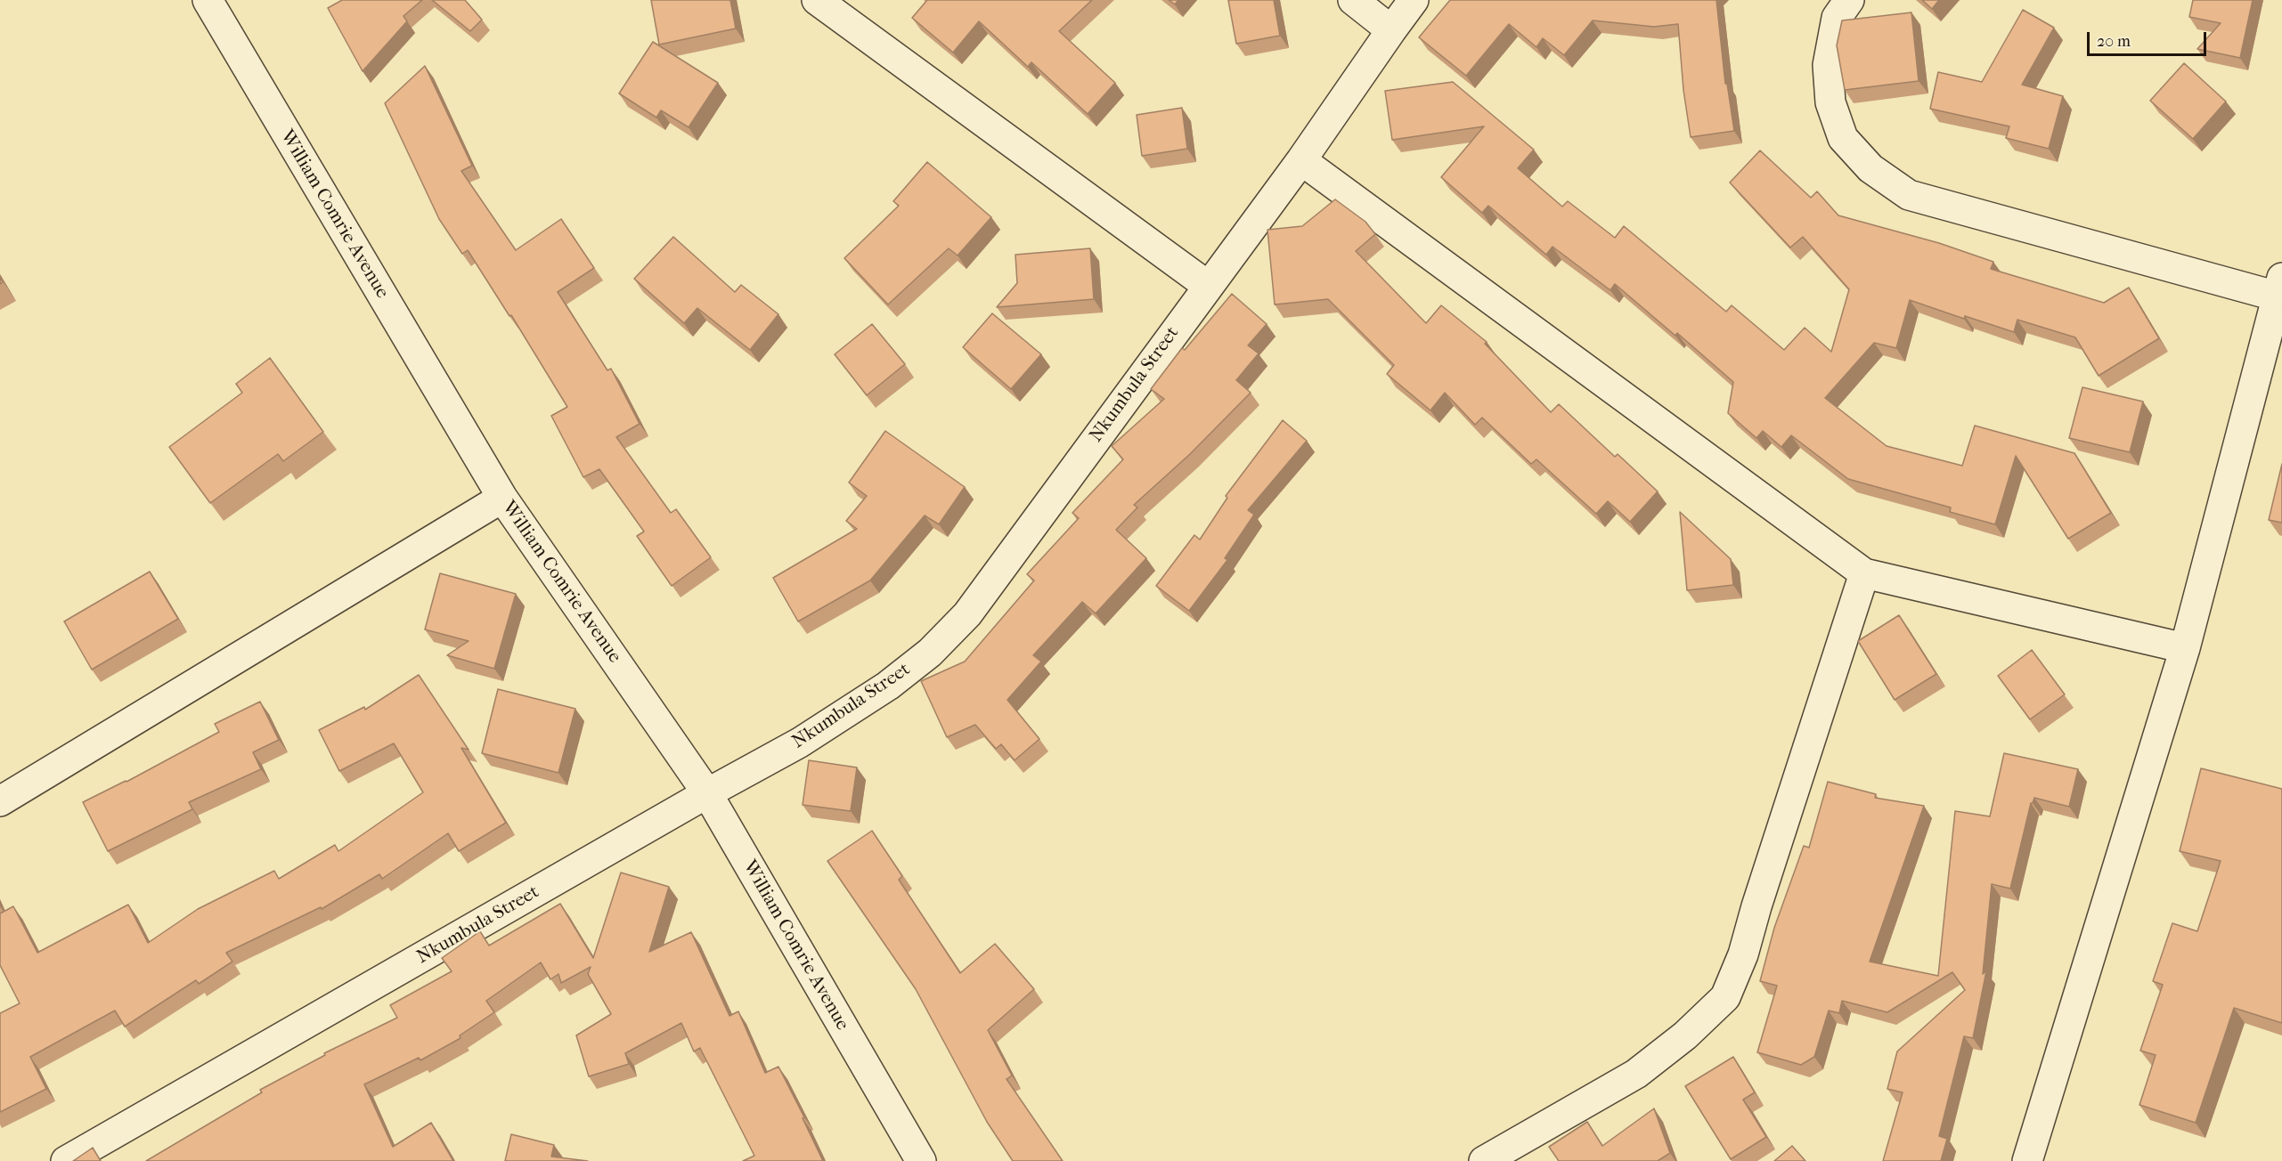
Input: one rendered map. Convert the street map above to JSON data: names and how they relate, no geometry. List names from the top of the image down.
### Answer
{
  "streets": {
    "street": ["William Comrie Avenue", "Nkumbula Street"]
  },
  "crossings": [
    ["William Comrie Avenue", "Nkumbula Street"]
  ],
  "scale_bar": "20 m"
}
